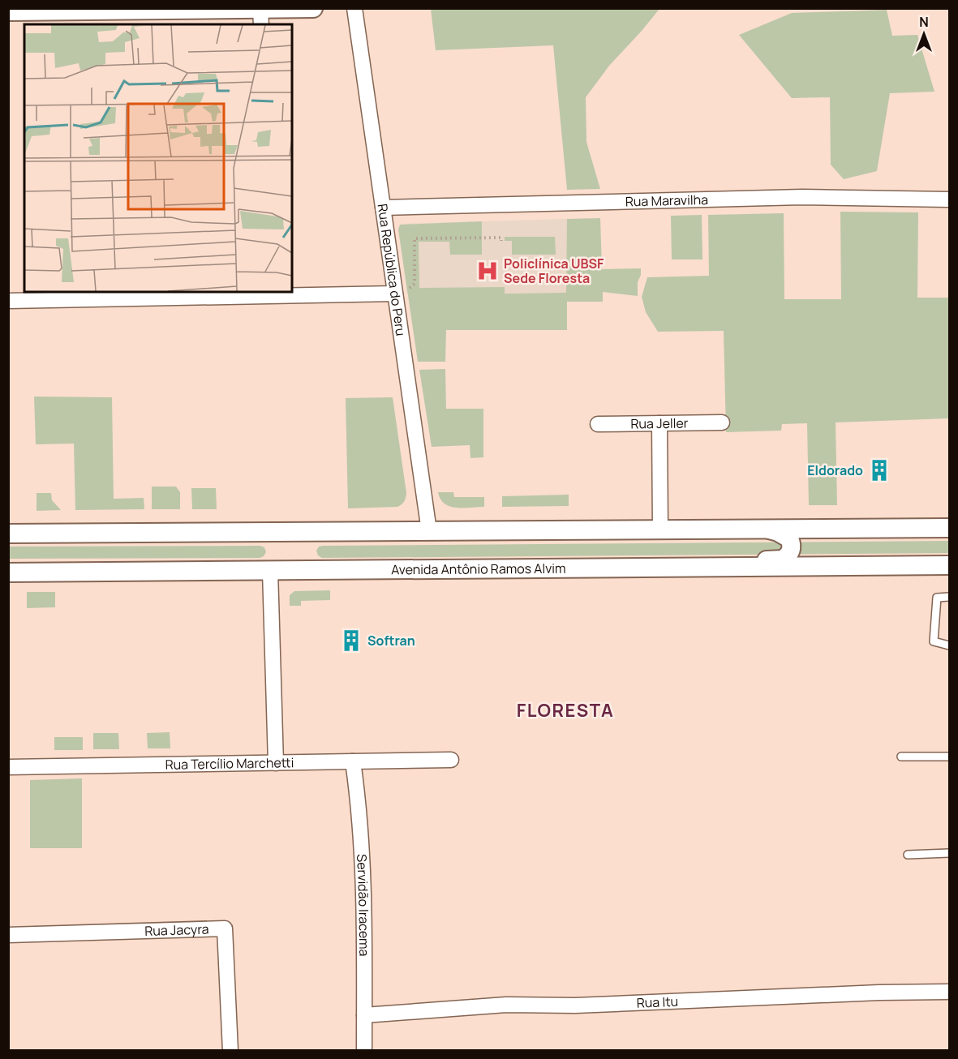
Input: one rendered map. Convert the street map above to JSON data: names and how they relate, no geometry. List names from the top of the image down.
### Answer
{
  "streets": {
    "street": [
      "Rua Maravilha",
      "Rua República do Peru",
      "Rua Jeller",
      "Avenida Antônio Ramos Alvim",
      "Rua Tercílio Marchetti",
      "Servidão Iracema",
      "Rua Jacyra",
      "Rua Itu"
    ]
  },
  "crossings": [
    ["Rua Maravilha", "Rua República do Peru"],
    ["Rua Tercílio Marchetti", "Servidão Iracema"],
    ["Servidão Iracema", "Rua Itu"]
  ],
  "districts": ["FLORESTA"],
  "places": {
    "hospital": ["Policlínica UBSF Sede Floresta"],
    "building": ["Eldorado", "Softran"]
  },
  "north": "top"
}
